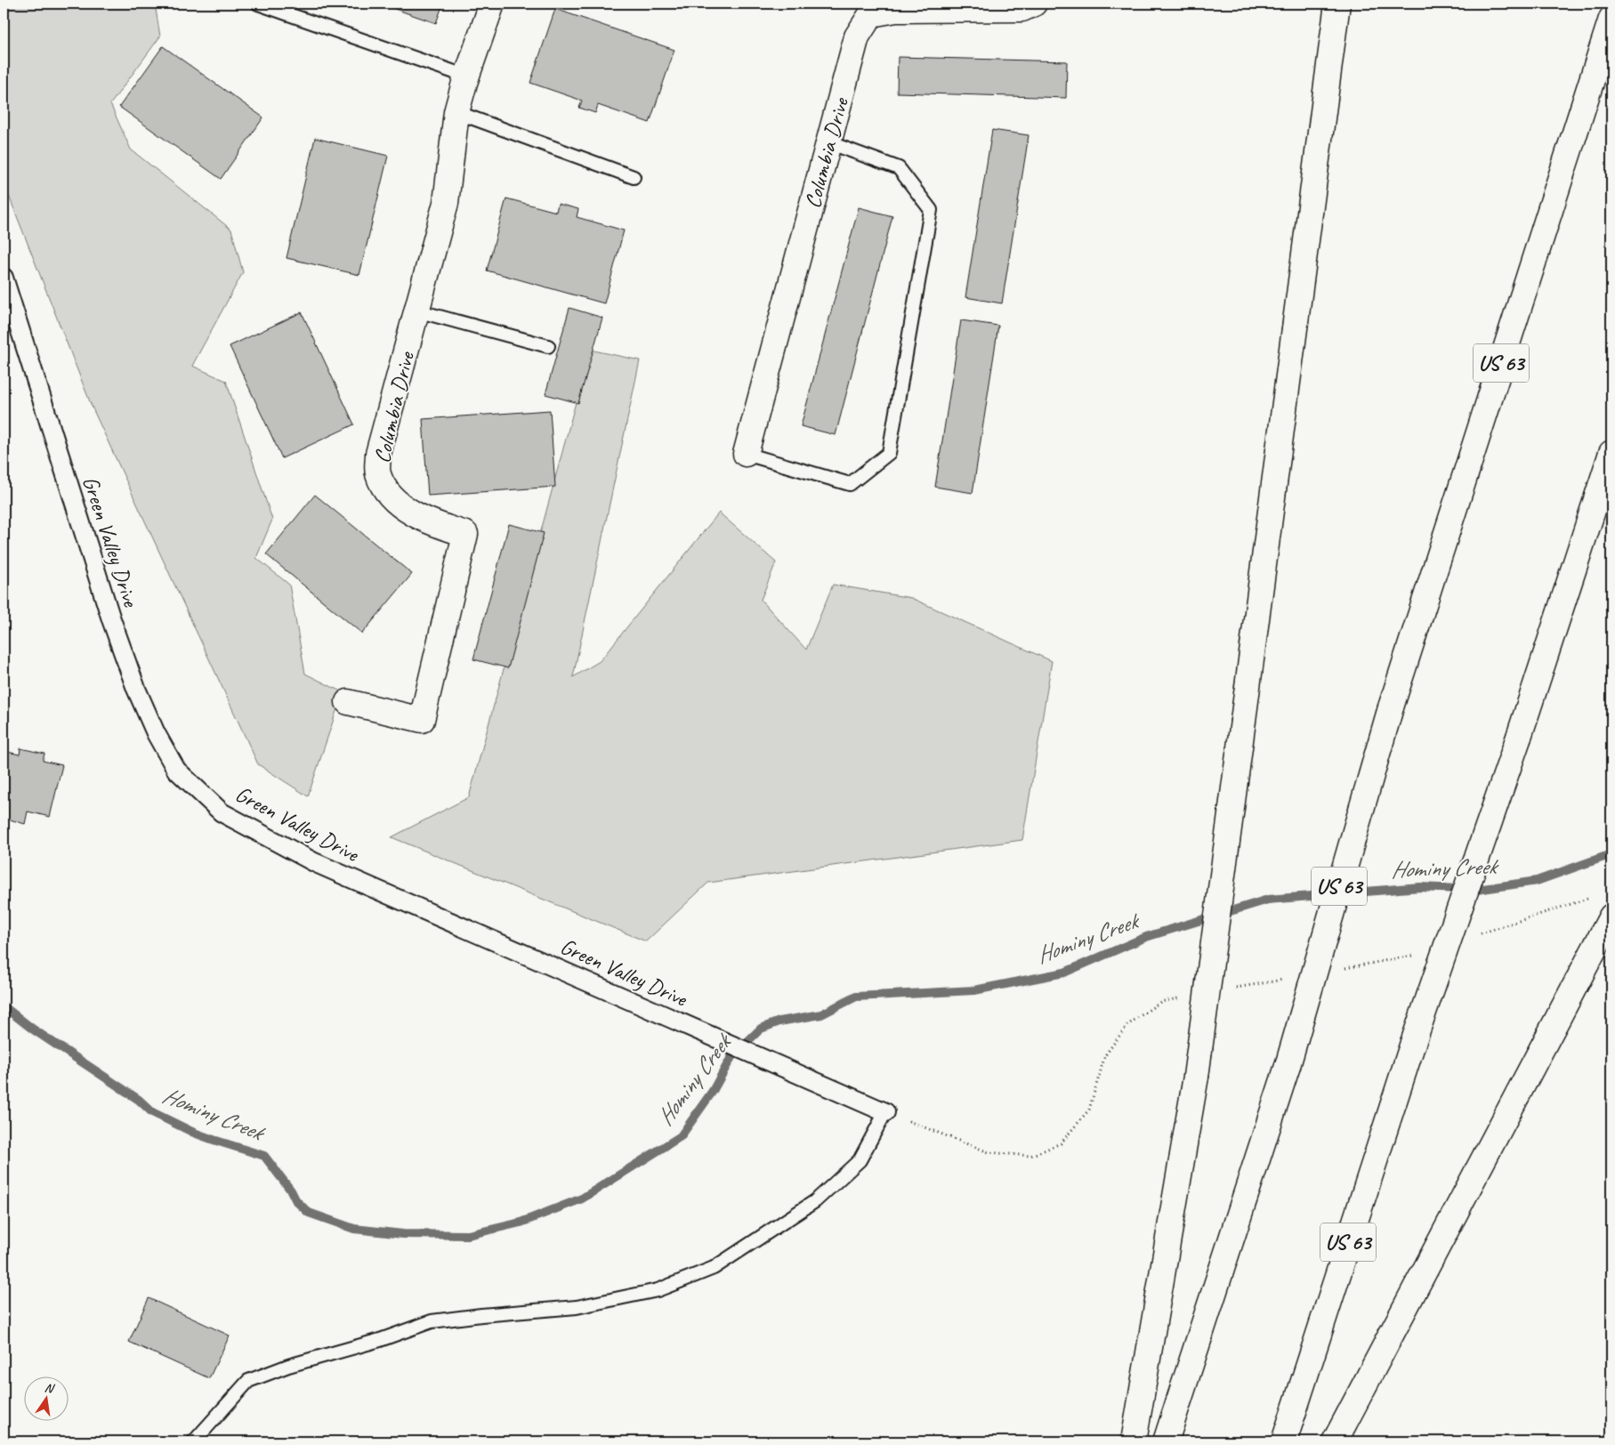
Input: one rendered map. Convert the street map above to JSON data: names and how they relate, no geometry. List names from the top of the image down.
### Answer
{
  "streets": {
    "main road": ["Columbia Drive", "US 63"],
    "street": ["Green Valley Drive"]
  },
  "water": ["Hominy Creek"],
  "north": "top"
}
